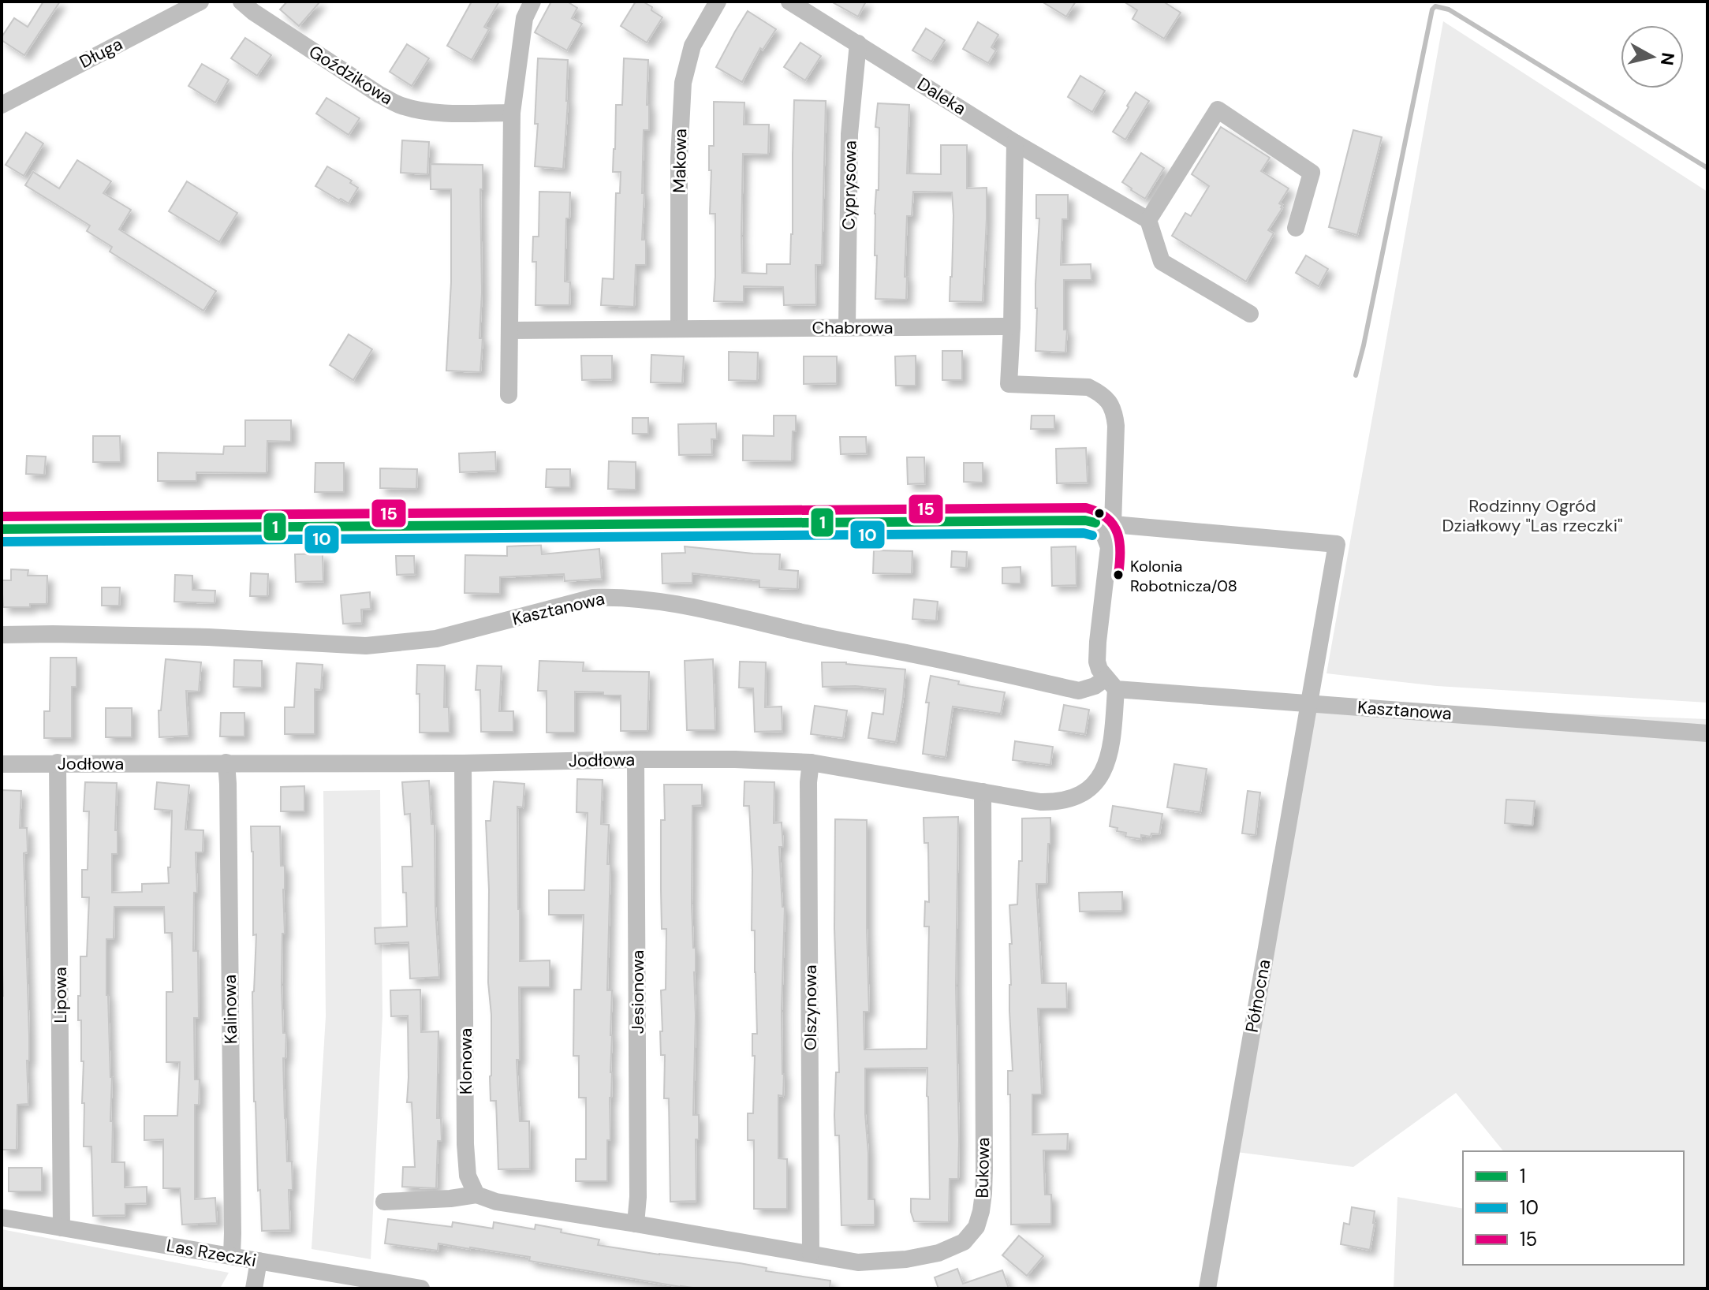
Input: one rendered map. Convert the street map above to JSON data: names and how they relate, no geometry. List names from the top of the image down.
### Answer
{
  "streets": {
    "street": [
      "Długa",
      "Goździkowa",
      "Daleka",
      "Makowa",
      "Cyprysowa",
      "Chabrowa",
      "Kasztanowa",
      "Jodłowa",
      "Jesionowa",
      "Lipowa",
      "Północna",
      "Olszynowa",
      "Kalinowa",
      "Klonowa",
      "Bukowa",
      "Las Rzeczki"
    ]
  },
  "crossings": [
    ["Daleka", "Cyprysowa"],
    ["Makowa", "Chabrowa"],
    ["Cyprysowa", "Chabrowa"],
    ["Kasztanowa", "Jodłowa"],
    ["Kasztanowa", "Północna"],
    ["Jodłowa", "Jesionowa"],
    ["Jodłowa", "Lipowa"],
    ["Jodłowa", "Olszynowa"],
    ["Jodłowa", "Kalinowa"],
    ["Jodłowa", "Klonowa"],
    ["Jodłowa", "Bukowa"],
    ["Jesionowa", "Bukowa"],
    ["Lipowa", "Las Rzeczki"],
    ["Olszynowa", "Bukowa"],
    ["Kalinowa", "Las Rzeczki"]
  ],
  "parks": ["Rodzinny Ogród Działkowy \"Las rzeczki\""],
  "places": ["Kolonia Robotnicza/08"],
  "lines": ["transit line 15", "transit line 1", "transit line 10"],
  "legend": ["1", "10", "15"],
  "north": "right"
}
